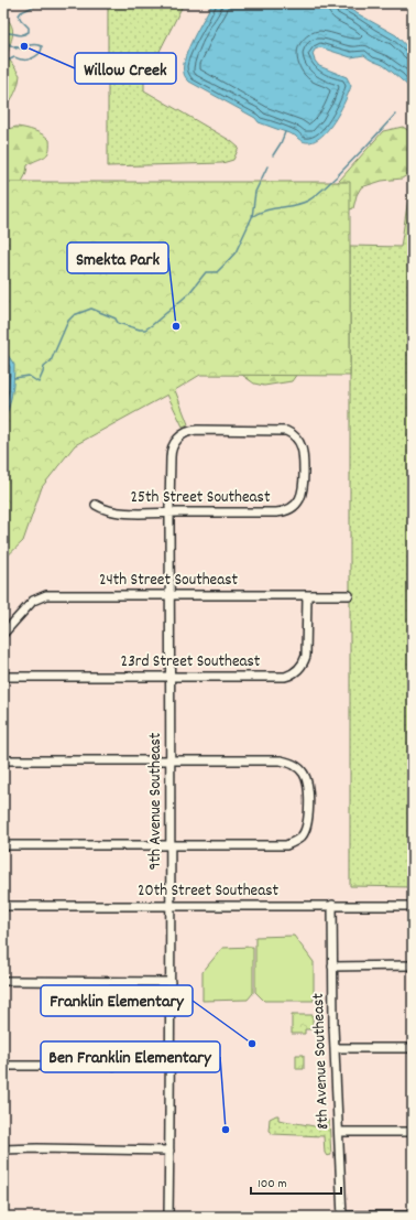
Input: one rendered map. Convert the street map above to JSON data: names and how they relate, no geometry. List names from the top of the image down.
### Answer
{
  "streets": {
    "street": [
      "25th Street Southeast",
      "24th Street Southeast",
      "23rd Street Southeast",
      "9th Avenue Southeast",
      "20th Street Southeast",
      "8th Avenue Southeast"
    ]
  },
  "crossings": [
    ["25th Street Southeast", "9th Avenue Southeast"],
    ["24th Street Southeast", "23rd Street Southeast"],
    ["24th Street Southeast", "9th Avenue Southeast"],
    ["23rd Street Southeast", "9th Avenue Southeast"],
    ["9th Avenue Southeast", "20th Street Southeast"],
    ["20th Street Southeast", "8th Avenue Southeast"]
  ],
  "places": [
    "Willow Creek",
    "Smekta Park",
    "Franklin Elementary",
    "Ben Franklin Elementary"
  ],
  "scale_bar": "100 m"
}
